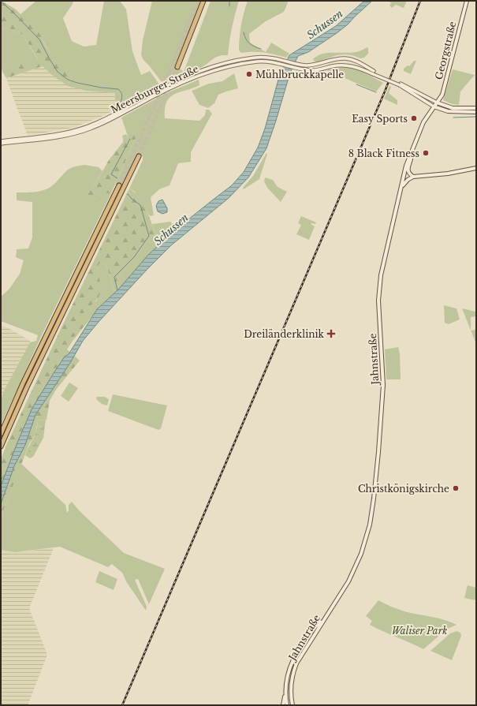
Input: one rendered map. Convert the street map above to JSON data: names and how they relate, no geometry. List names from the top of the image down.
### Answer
{
  "streets": {
    "main road": ["Georgstraße", "Meersburger Straße", "Jahnstraße"]
  },
  "crossings": [
    ["Georgstraße", "Meersburger Straße"],
    ["Georgstraße", "Jahnstraße"],
    ["Meersburger Straße", "Jahnstraße"]
  ],
  "water": ["Schussen"],
  "parks": ["Waliser Park"],
  "places": {
    "other": [
      "Mühlbruckkapelle",
      "Easy Sports",
      "8 Black Fitness",
      "Christkönigskirche"
    ],
    "health": ["Dreiländerklinik"]
  }
}
